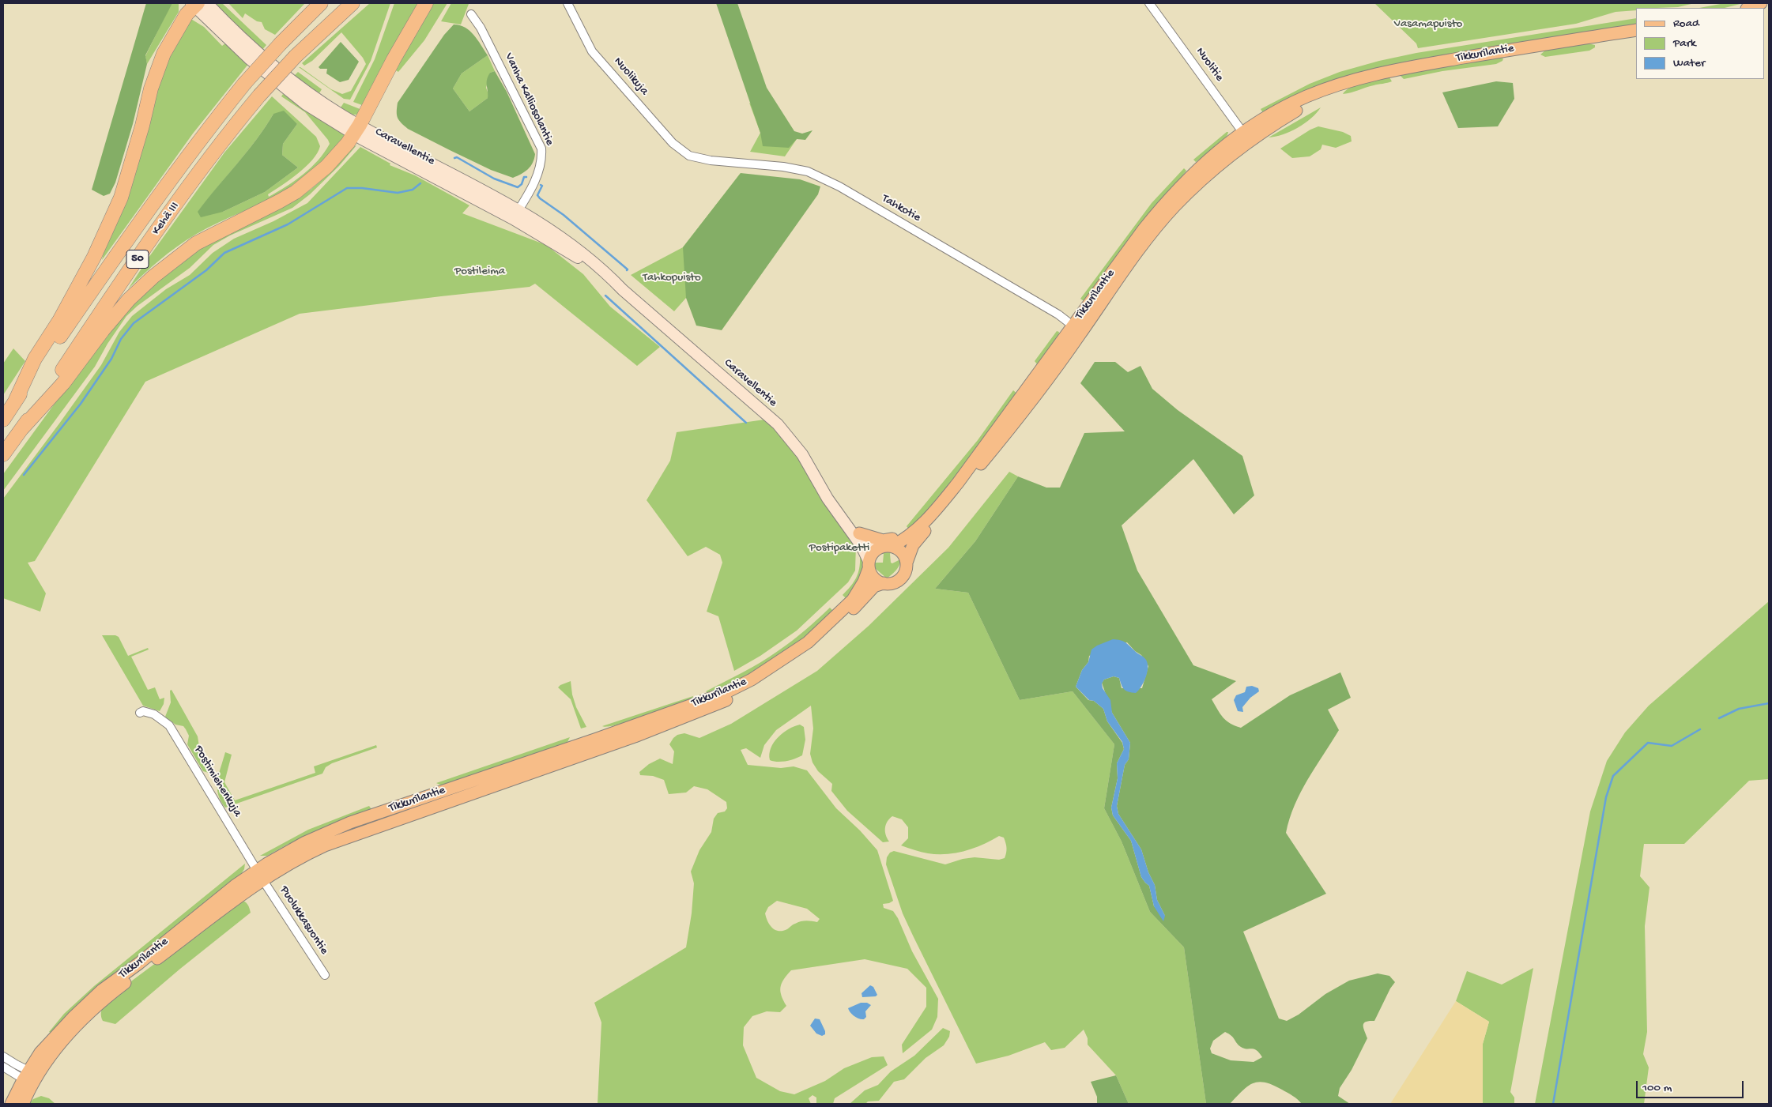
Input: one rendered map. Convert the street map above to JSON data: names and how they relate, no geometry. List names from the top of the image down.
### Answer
{
  "streets": {
    "highway": ["Kehä III", "50"],
    "main road": ["Tikkurilantie", "Caravellentie"],
    "street": [
      "Nuolitie",
      "Nuolikuja",
      "Vanha Kalliosolantie",
      "Tahkotie",
      "Postimiehenkuja",
      "Puolukkasuontie"
    ]
  },
  "crossings": [
    ["Tikkurilantie", "Nuolitie"],
    ["Tikkurilantie", "Caravellentie"],
    ["Tikkurilantie", "Tahkotie"],
    ["Tikkurilantie", "Postimiehenkuja"],
    ["Tikkurilantie", "Puolukkasuontie"],
    ["Nuolikuja", "Tahkotie"],
    ["Vanha Kalliosolantie", "Caravellentie"],
    ["Postimiehenkuja", "Puolukkasuontie"]
  ],
  "parks": [
    "Vasamapuisto",
    "Postileima",
    "Tahkopuisto",
    "Postipaketti"
  ],
  "legend": ["Road", "Park", "Water"],
  "scale_bar": "100 m"
}
